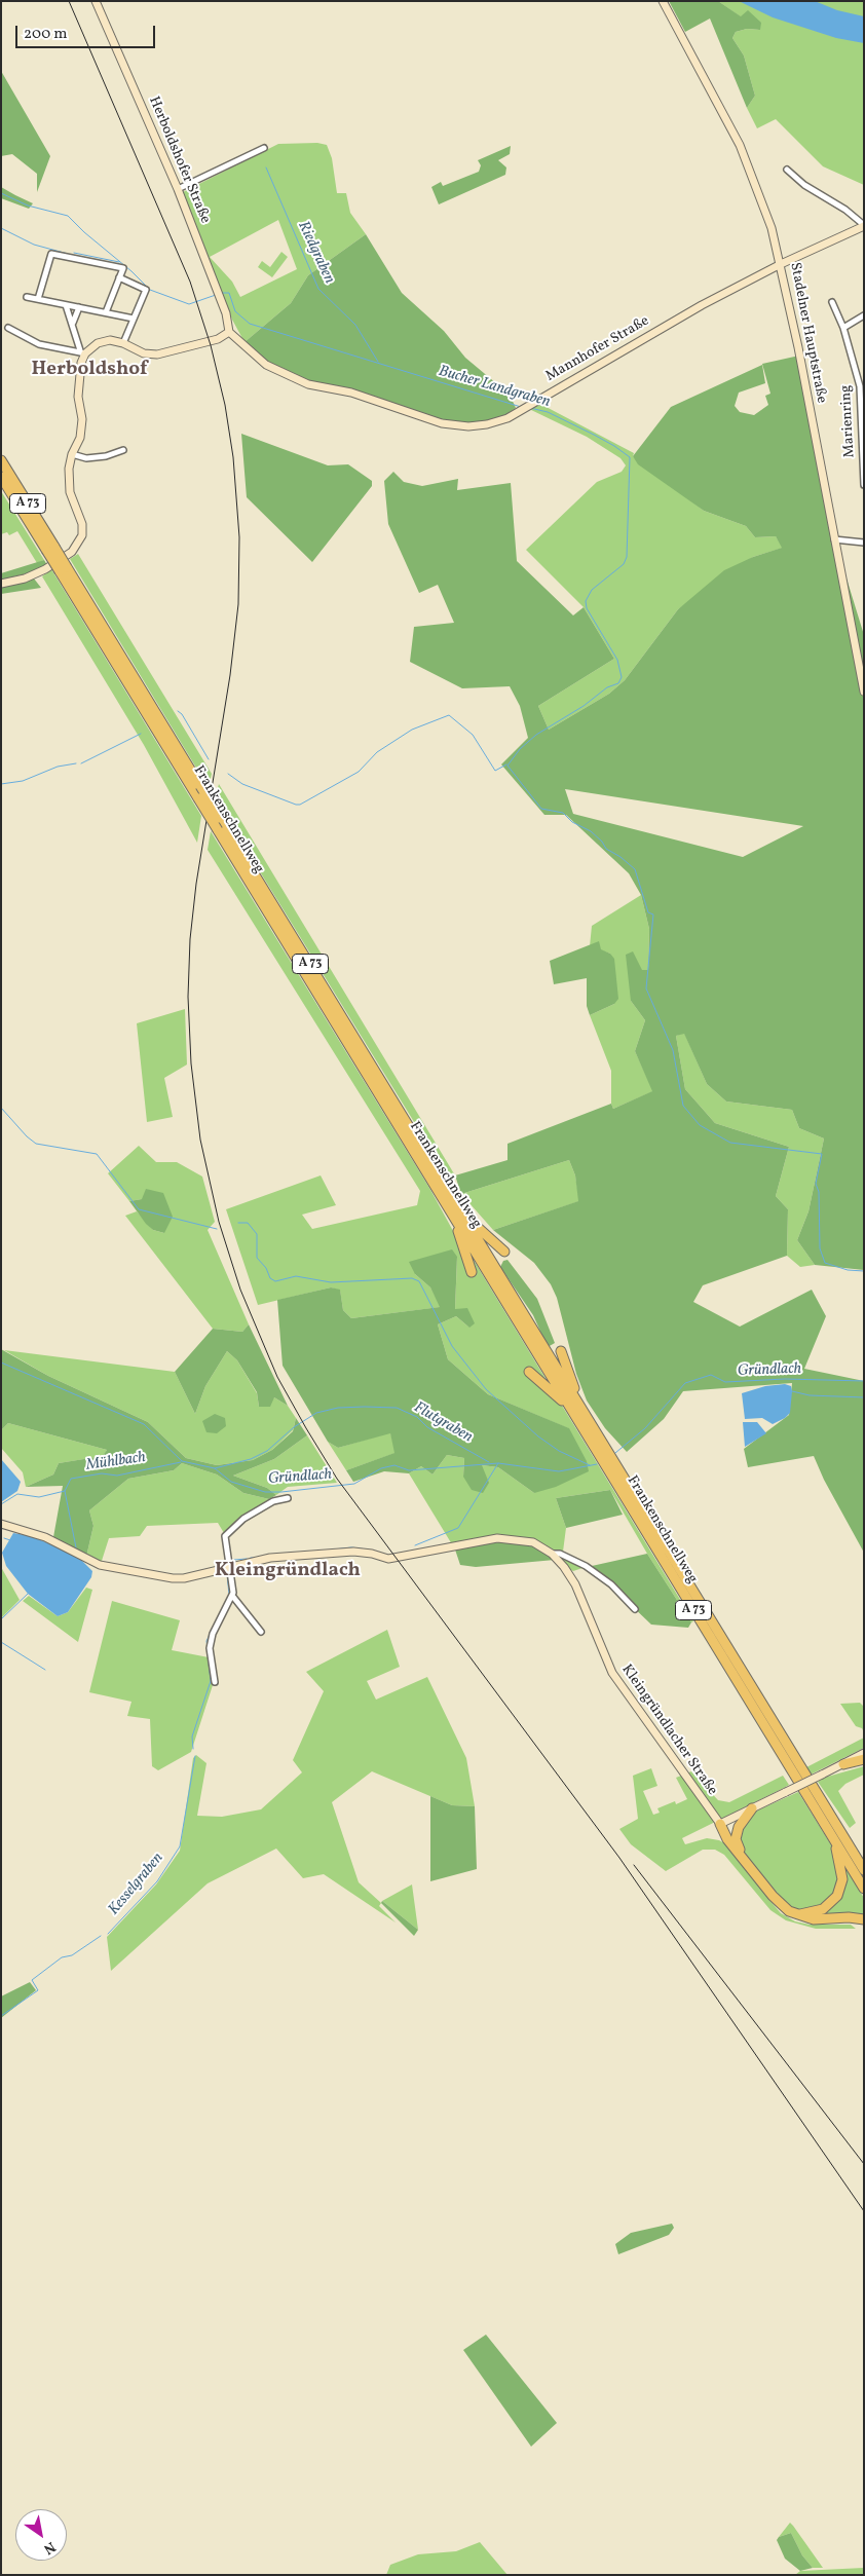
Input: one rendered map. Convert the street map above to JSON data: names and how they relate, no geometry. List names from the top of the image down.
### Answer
{
  "streets": {
    "highway": ["A 73", "Frankenschnellweg"],
    "street": [
      "Herboldshofer Straße",
      "Stadelner Hauptstraße",
      "Mannhofer Straße",
      "Marienring",
      "Kleingründlacher Straße"
    ]
  },
  "crossings": [
    ["Herboldshofer Straße", "Mannhofer Straße"],
    ["Stadelner Hauptstraße", "Mannhofer Straße"]
  ],
  "districts": ["Herboldshof", "Kleingründlach"],
  "water": [
    "Riedgraben",
    "Bucher Landgraben",
    "Gründlach",
    "Flutgraben",
    "Mühlbach",
    "Kesselgraben"
  ],
  "scale_bar": "200 m",
  "north": "bottom right"
}
